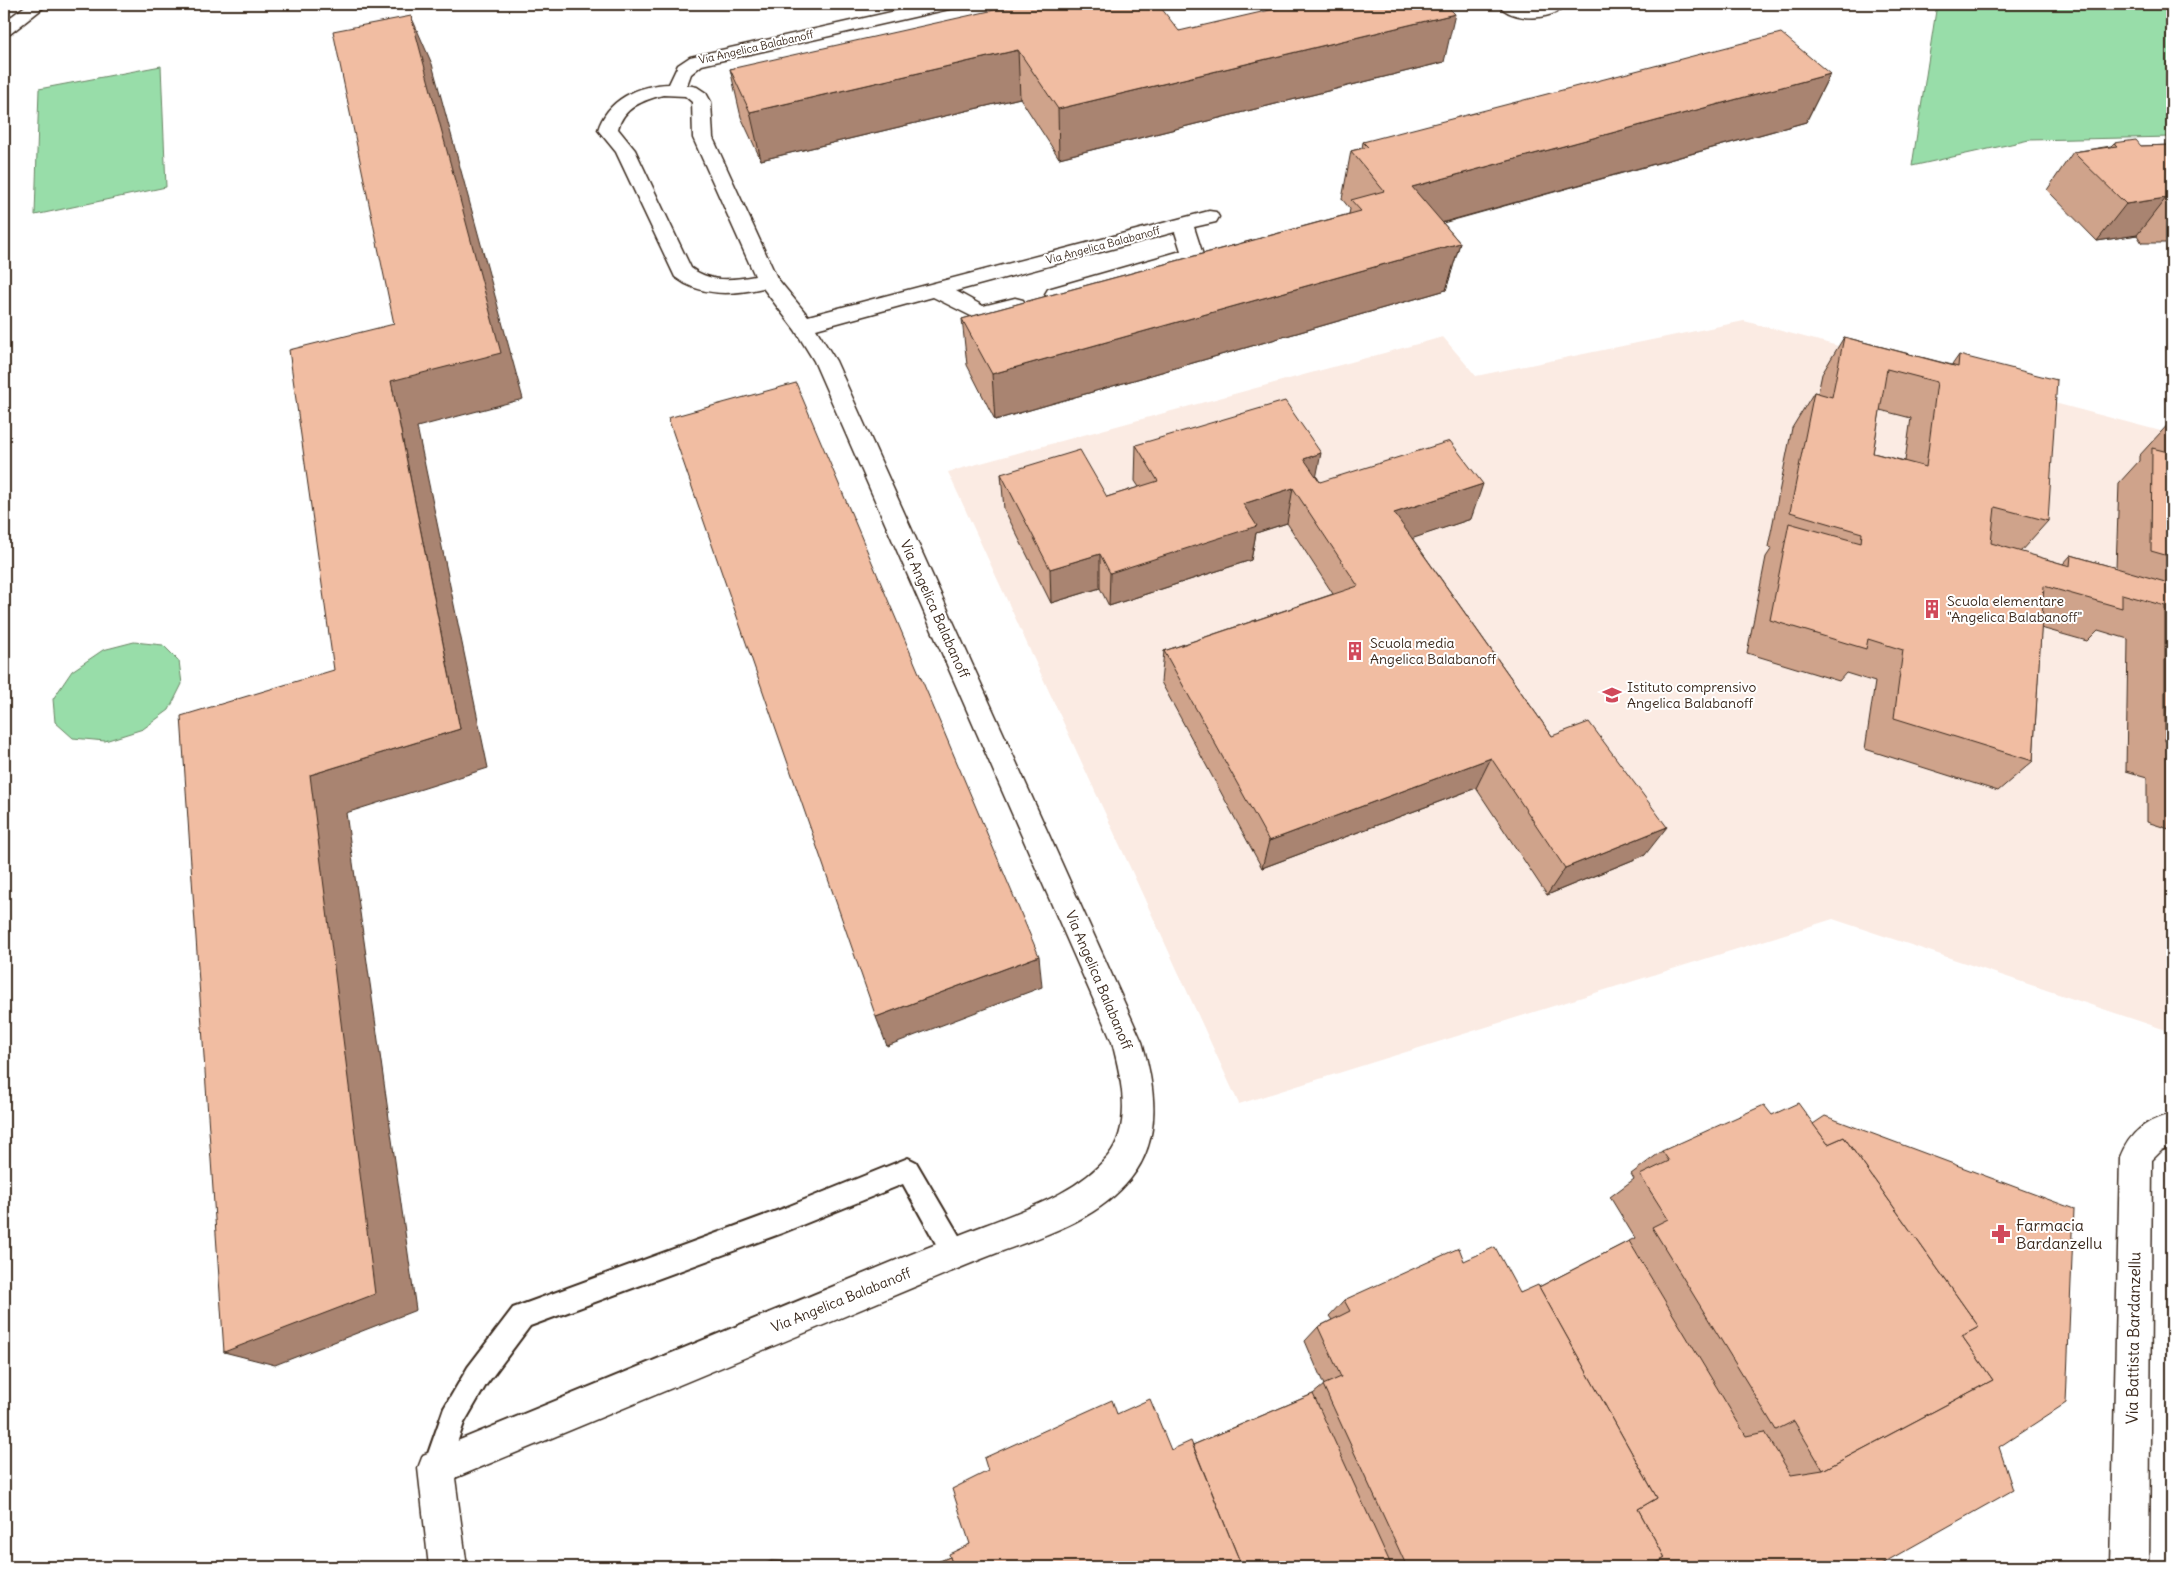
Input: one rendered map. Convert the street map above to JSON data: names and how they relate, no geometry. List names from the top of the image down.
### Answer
{
  "streets": {
    "street": ["Via Angelica Balabanoff", "Via Battista Bardanzellu"]
  },
  "places": {
    "building": ["Scuola elementare \"Angelica Balabanoff\"", "Scuola media Angelica Balabanoff"],
    "school or university": ["Istituto comprensivo Angelica Balabanoff"],
    "pharmacy": ["Farmacia Bardanzellu"]
  }
}
